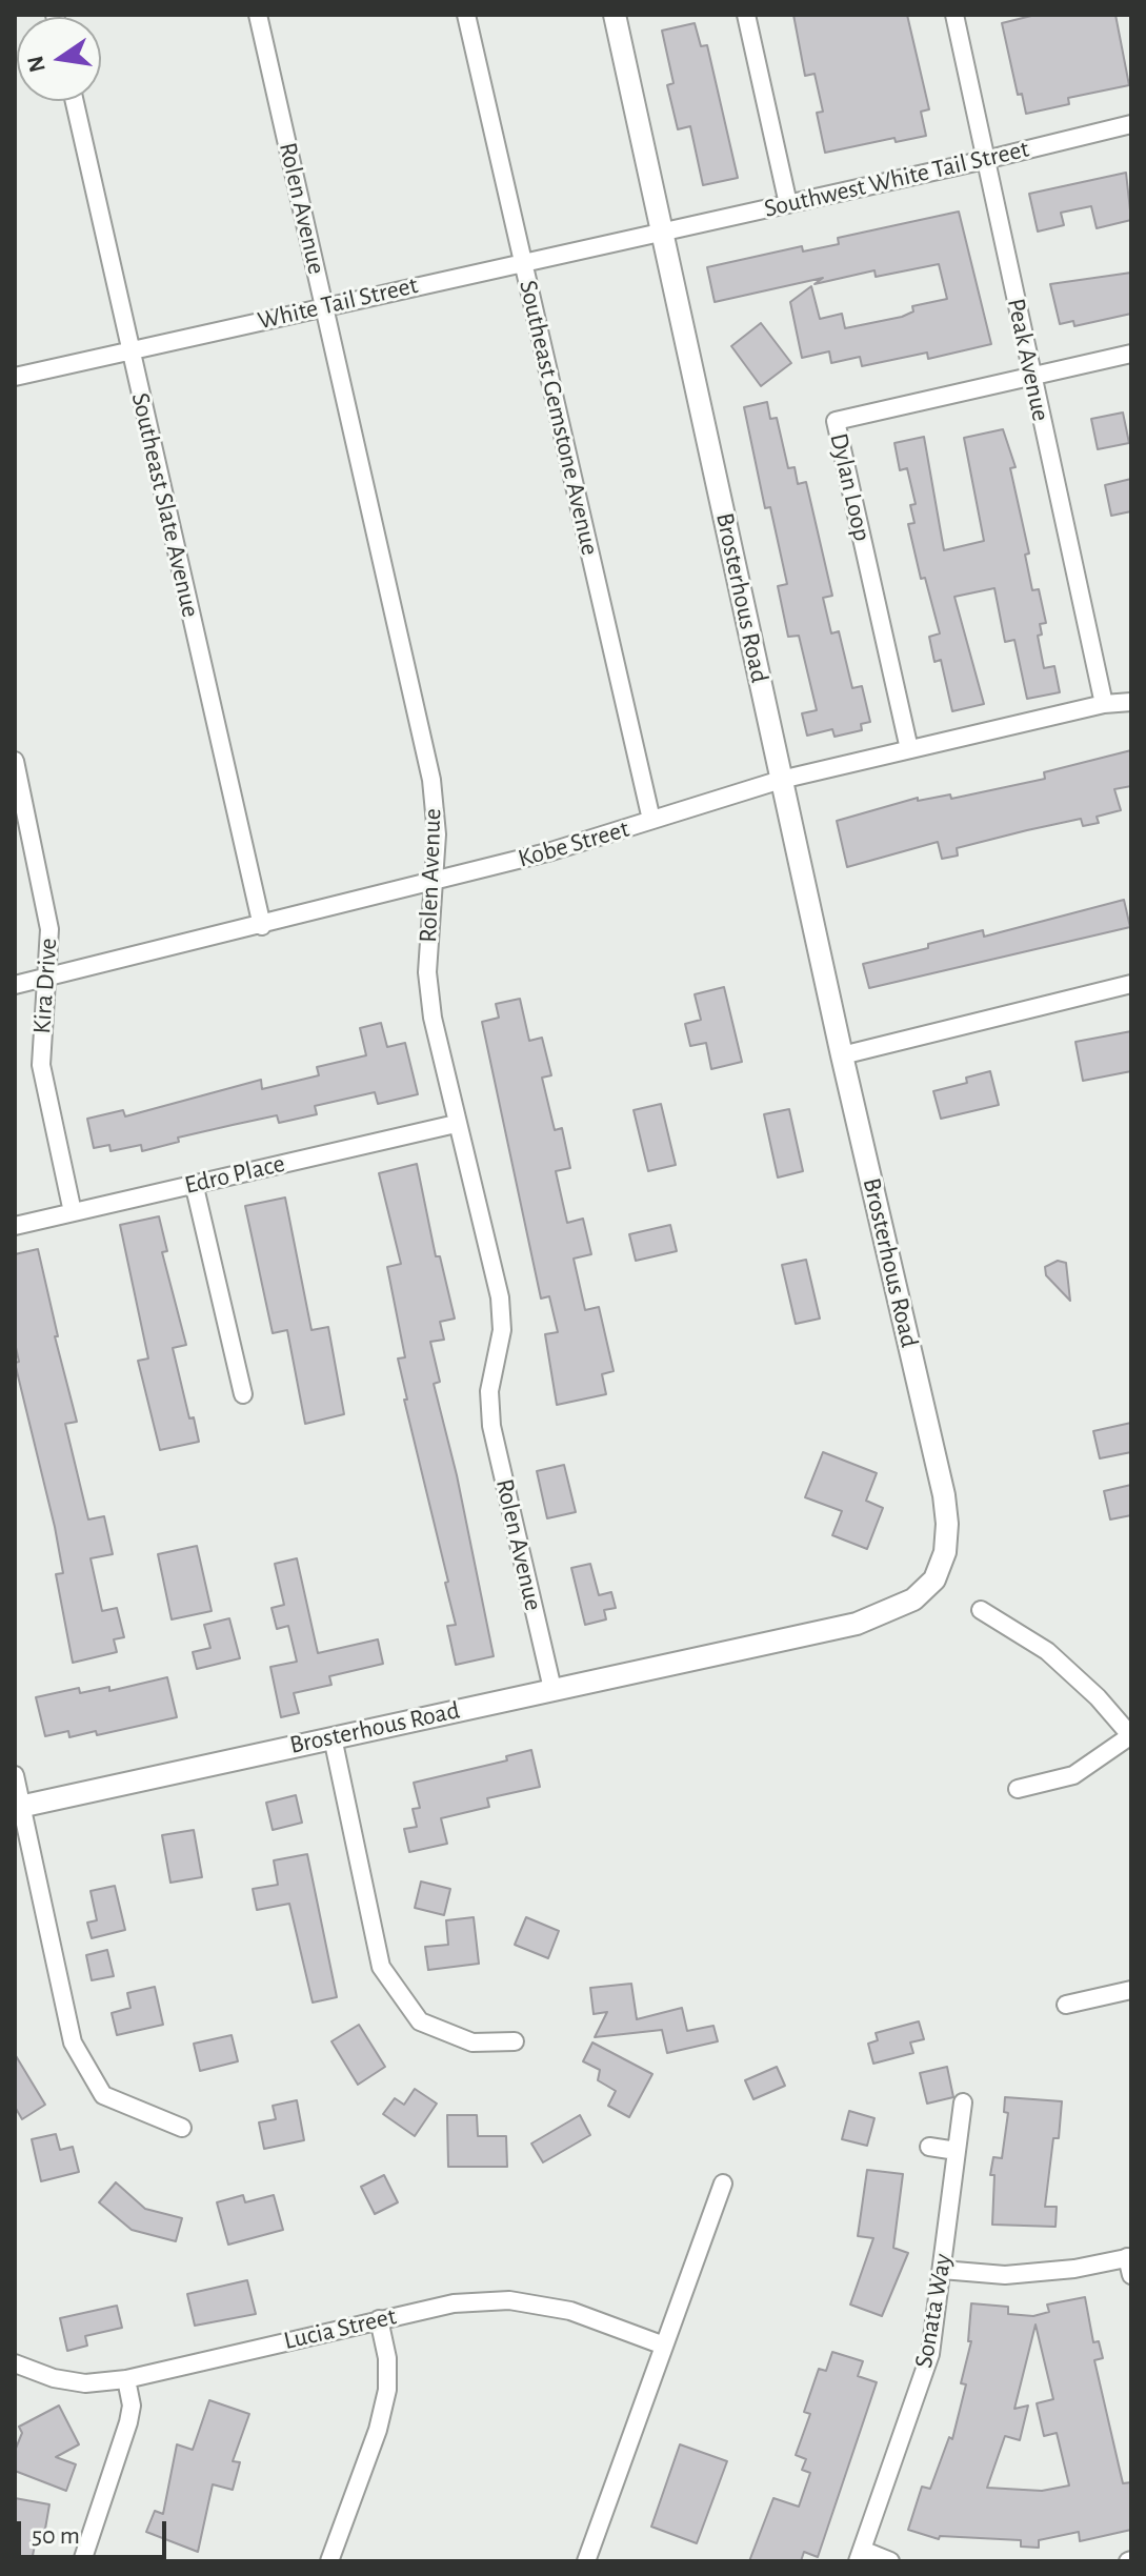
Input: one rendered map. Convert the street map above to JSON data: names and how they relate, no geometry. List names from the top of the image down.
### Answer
{
  "streets": {
    "street": [
      "Southwest White Tail Street",
      "Rolen Avenue",
      "White Tail Street",
      "Peak Avenue",
      "Southeast Gemstone Avenue",
      "Dylan Loop",
      "Southeast Slate Avenue",
      "Brosterhous Road",
      "Kobe Street",
      "Kira Drive",
      "Edro Place",
      "Sonata Way",
      "Lucia Street"
    ]
  },
  "crossings": [
    ["Southwest White Tail Street", "White Tail Street"],
    ["Southwest White Tail Street", "Peak Avenue"],
    ["Southwest White Tail Street", "Brosterhous Road"],
    ["Rolen Avenue", "White Tail Street"],
    ["Rolen Avenue", "Brosterhous Road"],
    ["Rolen Avenue", "Kobe Street"],
    ["Rolen Avenue", "Edro Place"],
    ["White Tail Street", "Southeast Gemstone Avenue"],
    ["White Tail Street", "Southeast Slate Avenue"],
    ["White Tail Street", "Brosterhous Road"],
    ["Peak Avenue", "Dylan Loop"],
    ["Peak Avenue", "Kobe Street"],
    ["Southeast Gemstone Avenue", "Kobe Street"],
    ["Dylan Loop", "Kobe Street"],
    ["Southeast Slate Avenue", "Kobe Street"],
    ["Brosterhous Road", "Kobe Street"],
    ["Kobe Street", "Kira Drive"],
    ["Kira Drive", "Edro Place"]
  ],
  "scale_bar": "50 m",
  "north": "left"
}
